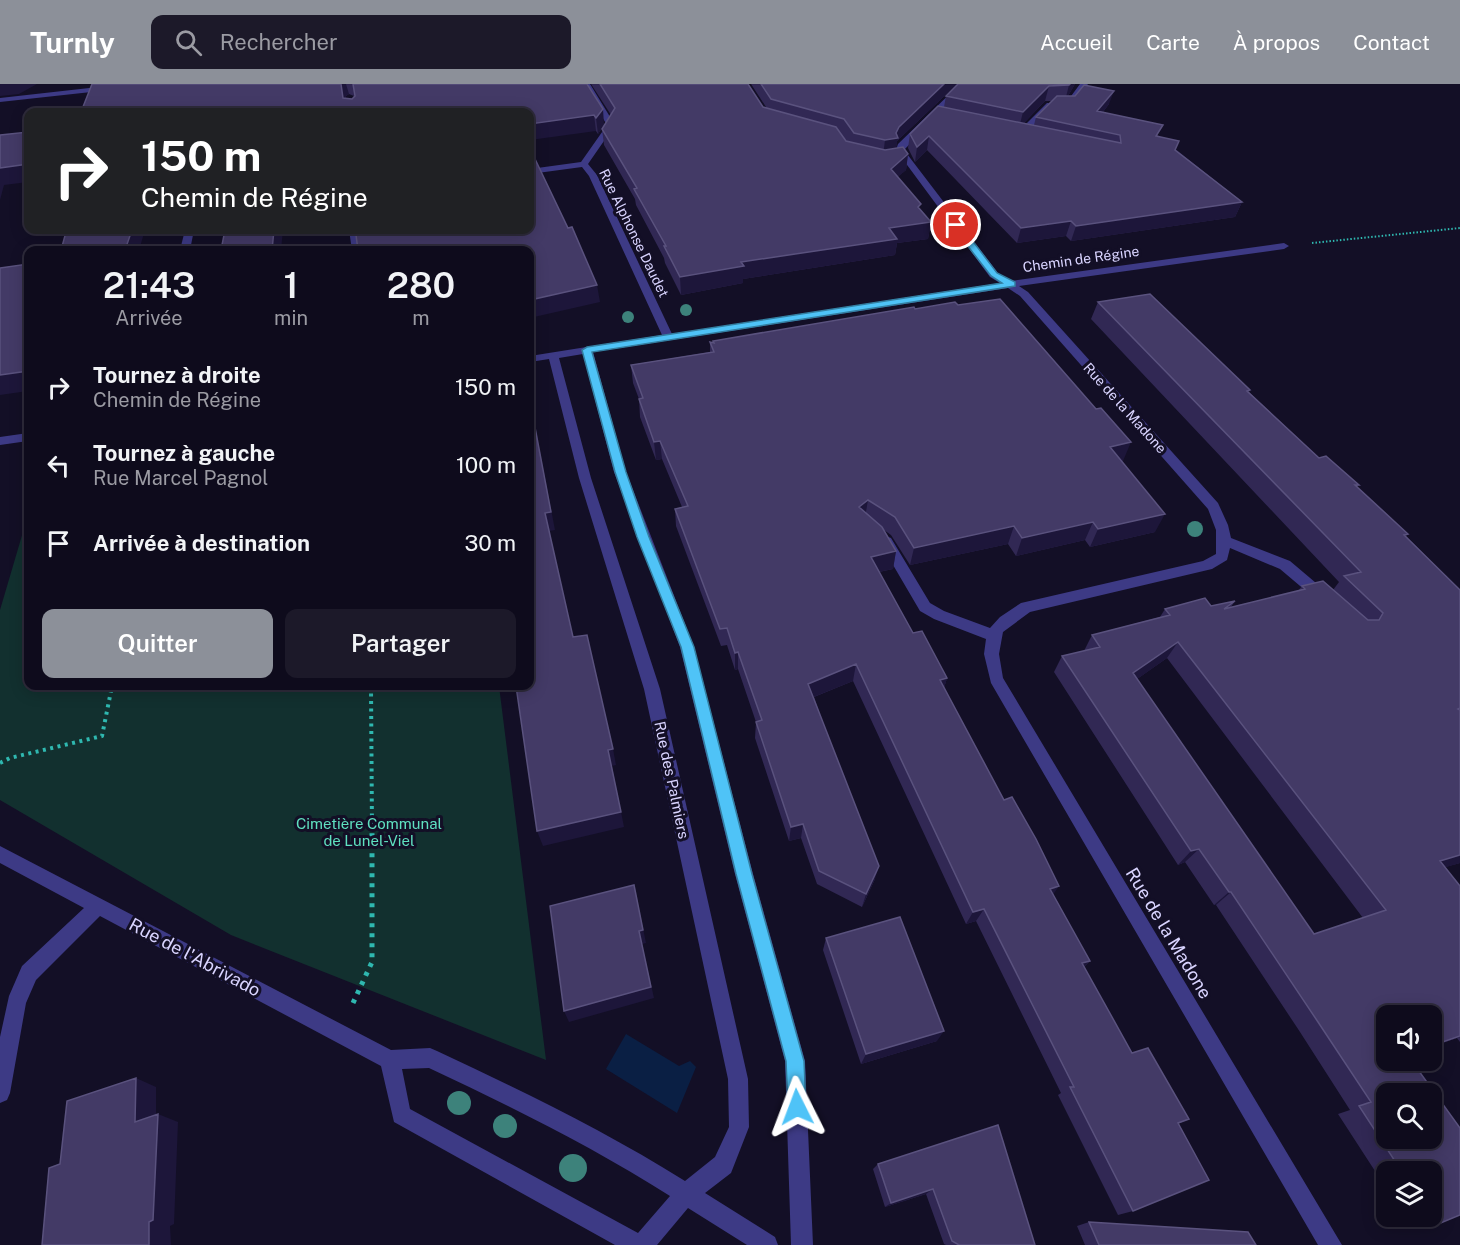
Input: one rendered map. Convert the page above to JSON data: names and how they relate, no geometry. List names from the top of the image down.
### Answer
{
  "streets": {
    "street": [
      "Rue Alphonse Daudet",
      "Chemin de Régine",
      "Rue de la Madone",
      "Rue des Palmiers",
      "Rue de l'Abrivado"
    ]
  },
  "crossings": [
    ["Rue Alphonse Daudet", "Chemin de Régine"],
    ["Chemin de Régine", "Rue de la Madone"],
    ["Chemin de Régine", "Rue des Palmiers"],
    ["Rue des Palmiers", "Rue de l'Abrivado"]
  ],
  "parks": ["Cimetière Communal de Lunel-Viel"],
  "page": {
    "header": "Turnly",
    "search": "Rechercher",
    "nav": [
      "Accueil",
      "Carte",
      "À propos",
      "Contact"
    ],
    "turn": ["150 m", "Chemin de Régine"],
    "eta": [
      "21:43",
      "Arrivée",
      "1",
      "min",
      "280",
      "m"
    ],
    "list": [
      {
        "name": "Tournez à droite",
        "note": "Chemin de Régine",
        "value": "150 m"
      },
      {
        "name": "Tournez à gauche",
        "note": "Rue Marcel Pagnol",
        "value": "100 m"
      },
      {
        "name": "Arrivée à destination",
        "value": "30 m"
      }
    ],
    "buttons": ["Quitter", "Partager"]
  }
}
